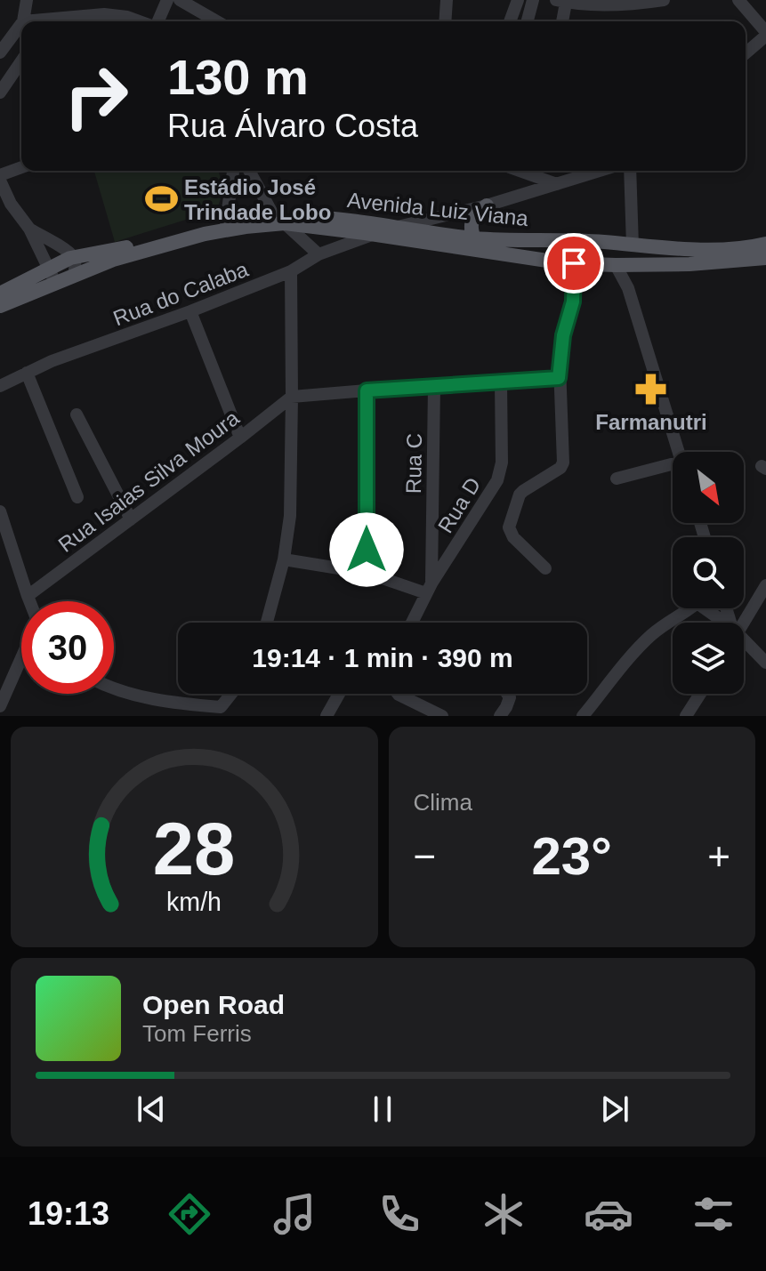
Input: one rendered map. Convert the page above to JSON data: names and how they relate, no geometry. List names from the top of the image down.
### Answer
{
  "streets": {
    "main road": ["Avenida Luiz Viana"],
    "street": [
      "Rua do Calaba",
      "Rua C",
      "Rua Isaias Silva Moura",
      "Rua D"
    ]
  },
  "crossings": [
    ["Avenida Luiz Viana", "Rua do Calaba"],
    ["Rua C", "Rua D"]
  ],
  "places": {
    "sports": ["Estádio José Trindade Lobo"],
    "pharmacy": ["Farmanutri"]
  },
  "north": "bottom right",
  "page": {
    "turn": ["130 m", "Rua Álvaro Costa"],
    "limit": "30",
    "trip": "19:14 · 1 min · 390 m",
    "tile": "Clima",
    "heat": ["−", "23°", "+"],
    "song": ["Open Road", "Tom Ferris"],
    "tabs": "19:13",
    "gauge": ["28", "km/h"]
  }
}
